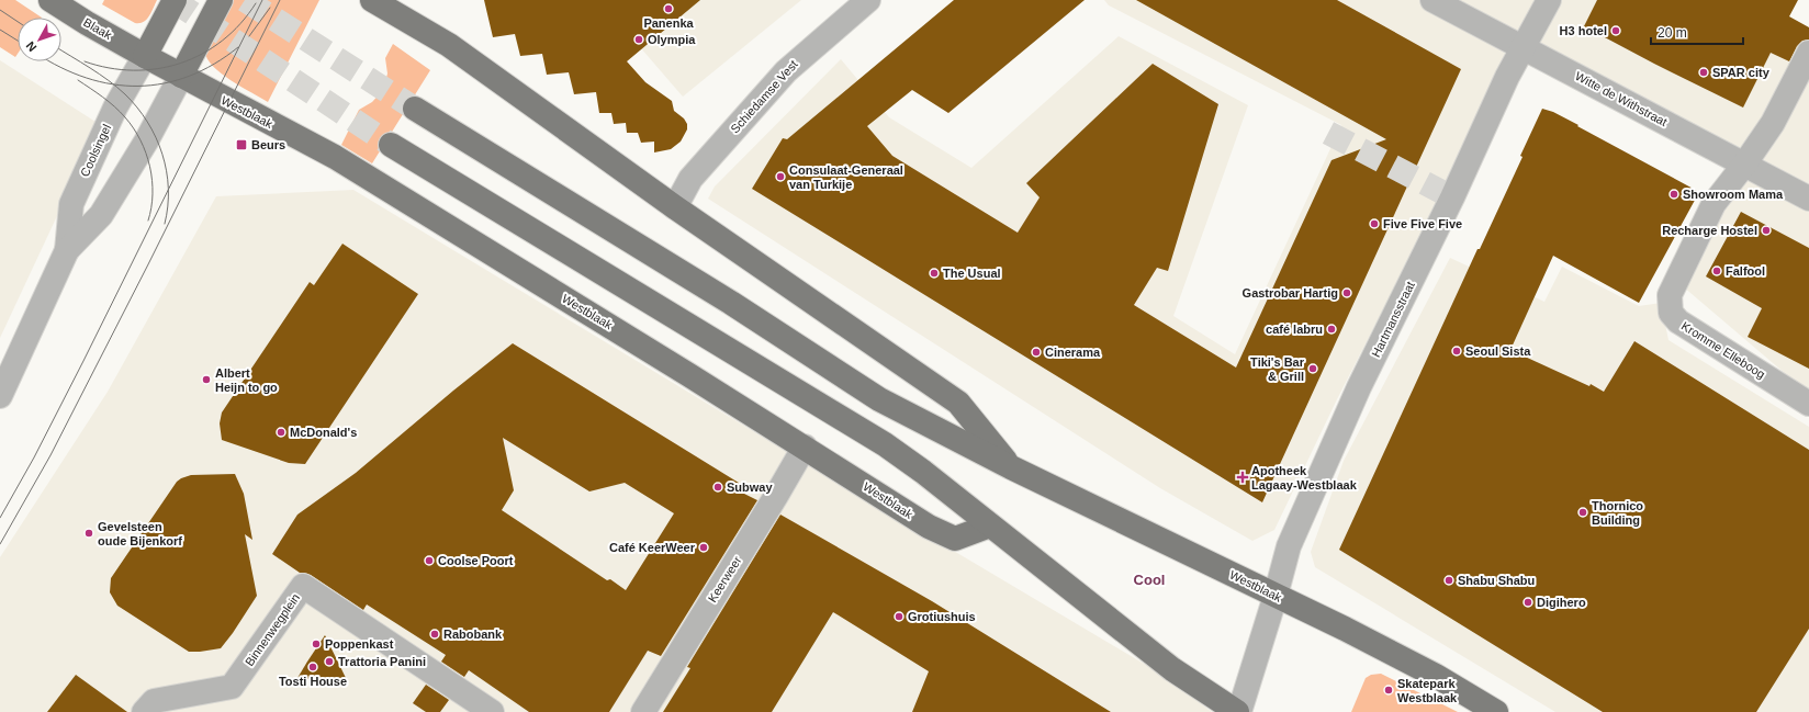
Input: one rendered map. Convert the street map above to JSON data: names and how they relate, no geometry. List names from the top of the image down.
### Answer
{
  "streets": {
    "main road": ["Blaak", "Westblaak"],
    "street": [
      "Schiedamse Vest",
      "Witte de Withstraat",
      "Coolsingel",
      "Hartmansstraat",
      "Kromme Elleboog",
      "Keerweer",
      "Binnenwegplein"
    ]
  },
  "crossings": [
    ["Blaak", "Westblaak"],
    ["Blaak", "Coolsingel"],
    ["Schiedamse Vest", "Westblaak"],
    ["Witte de Withstraat", "Hartmansstraat"],
    ["Witte de Withstraat", "Kromme Elleboog"],
    ["Westblaak", "Coolsingel"],
    ["Westblaak", "Hartmansstraat"],
    ["Westblaak", "Keerweer"]
  ],
  "districts": ["Cool"],
  "places": {
    "other": [
      "Panenka",
      "H3 hotel",
      "Olympia",
      "SPAR city",
      "Consulaat-Generaal van Turkije",
      "Showroom Mama",
      "Five Five Five",
      "Recharge Hostel",
      "Falfool",
      "The Usual",
      "Gastrobar Hartig",
      "café labru",
      "Seoul Sista",
      "Cinerama",
      "Tiki's Bar & Grill",
      "Albert Heijn to go",
      "McDonald's",
      "Subway",
      "Thornico Building",
      "Gevelsteen oude Bijenkorf",
      "Café KeerWeer",
      "Coolse Poort",
      "Shabu Shabu",
      "Digihero",
      "Grotiushuis",
      "Rabobank",
      "Poppenkast",
      "Trattoria Panini",
      "Tosti House",
      "Skatepark Westblaak"
    ],
    "transit": ["Beurs"],
    "health": ["Apotheek Lagaay-Westblaak"]
  },
  "scale_bar": "20 m",
  "north": "bottom left"
}
